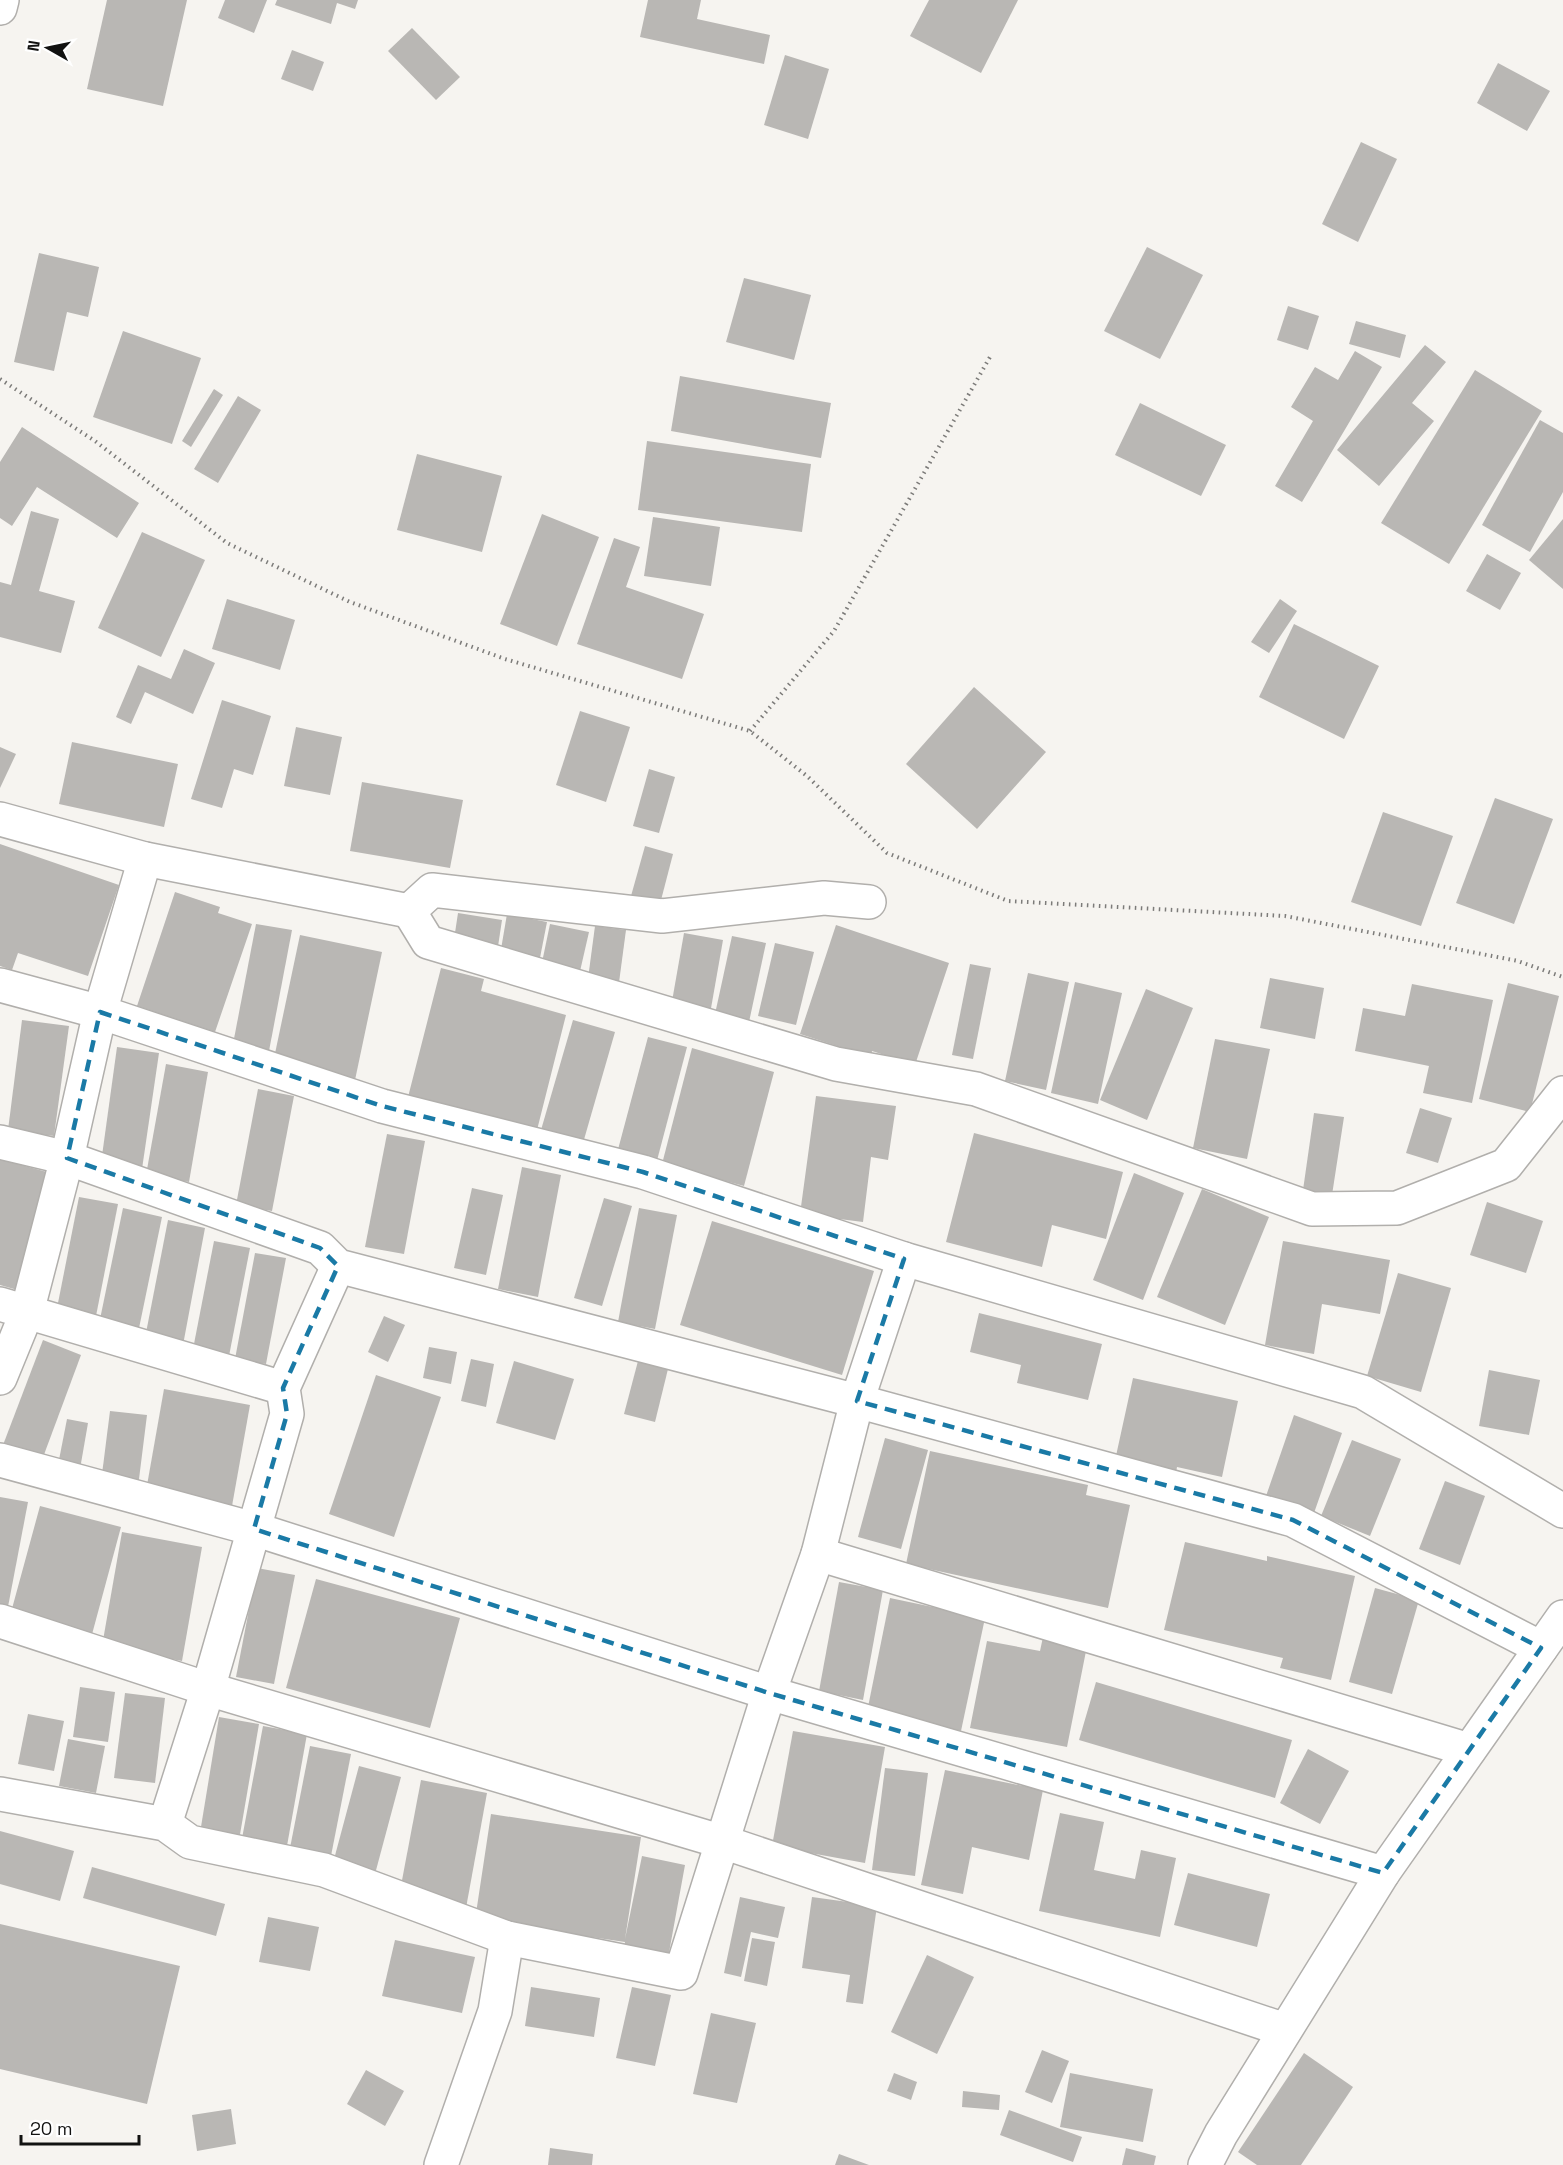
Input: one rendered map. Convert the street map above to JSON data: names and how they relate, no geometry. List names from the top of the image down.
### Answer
{
  "scale_bar": "20 m",
  "north": "left"
}
